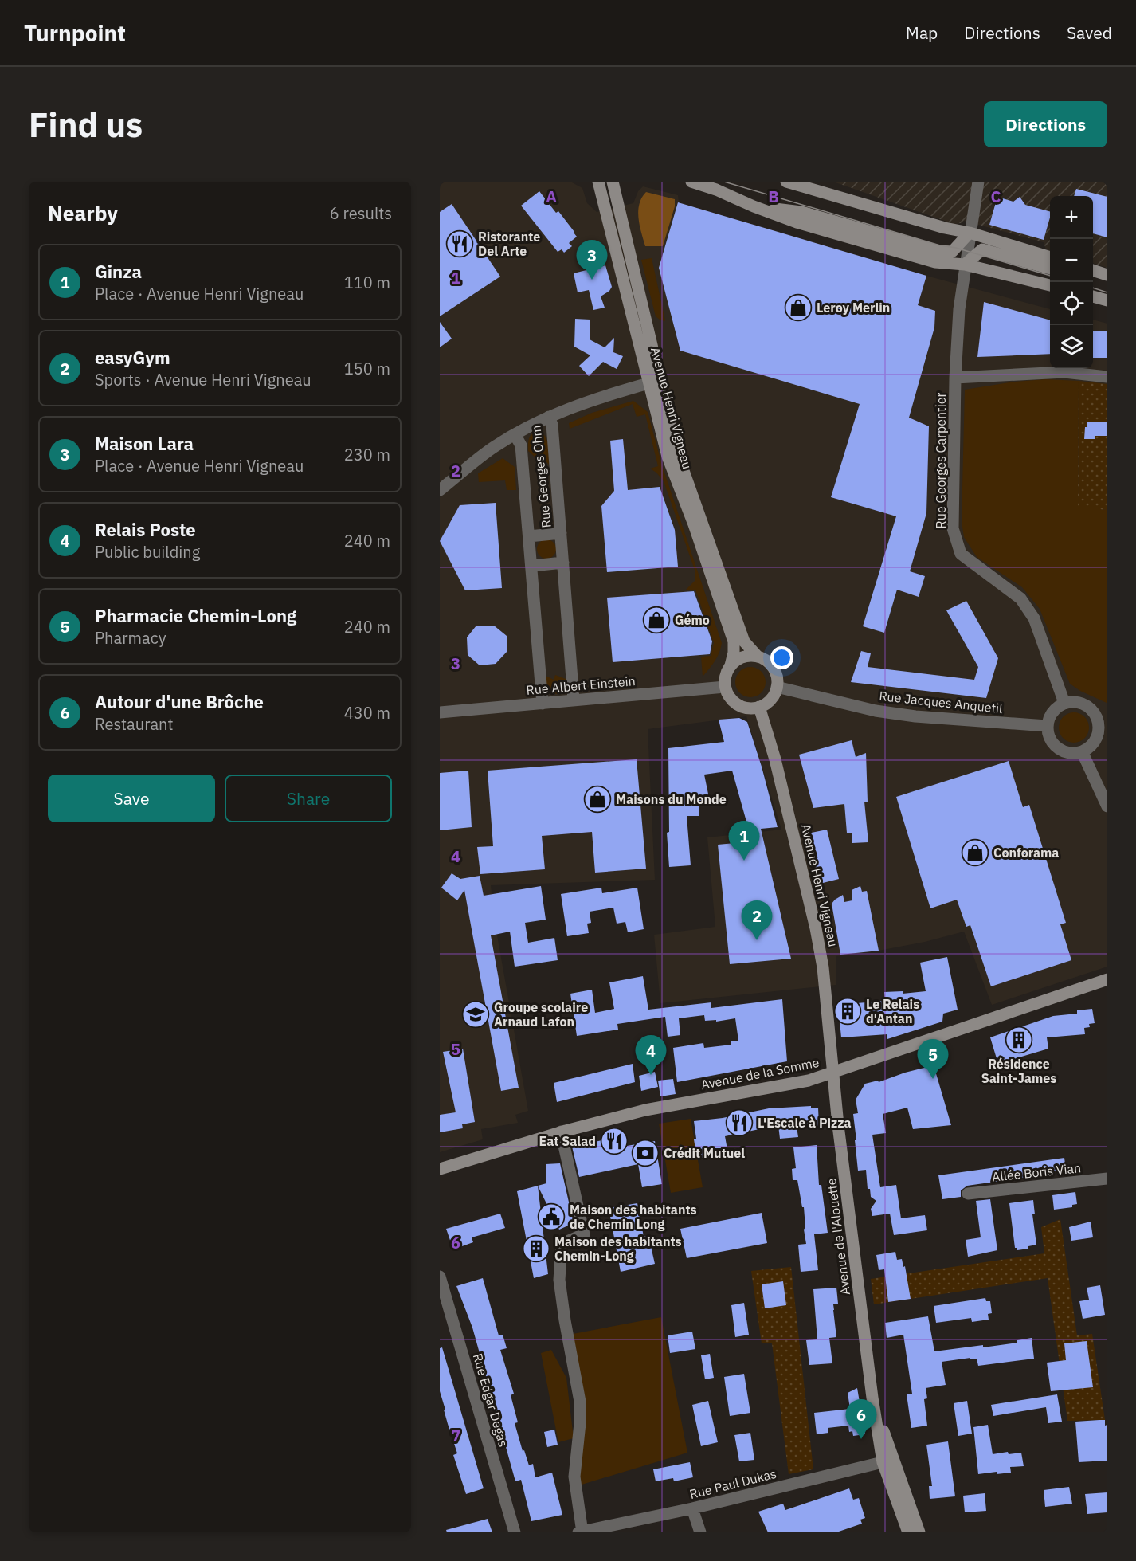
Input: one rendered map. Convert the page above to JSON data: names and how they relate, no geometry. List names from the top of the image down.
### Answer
{
  "streets": {
    "street": [
      "Avenue Henri Vigneau",
      "Rue Georges Carpentier",
      "Rue Georges Ohm",
      "Rue Albert Einstein",
      "Rue Jacques Anquetil",
      "Avenue de la Somme",
      "Allée Boris Vian",
      "Avenue de l'Alouette",
      "Rue Edgar Degas",
      "Rue Paul Dukas"
    ]
  },
  "crossings": [
    ["Avenue Henri Vigneau", "Rue Albert Einstein"],
    ["Avenue Henri Vigneau", "Rue Jacques Anquetil"],
    ["Avenue Henri Vigneau", "Avenue de la Somme"],
    ["Avenue Henri Vigneau", "Avenue de l'Alouette"],
    ["Rue Georges Carpentier", "Rue Jacques Anquetil"],
    ["Rue Georges Ohm", "Rue Albert Einstein"],
    ["Rue Albert Einstein", "Rue Jacques Anquetil"],
    ["Avenue de la Somme", "Avenue de l'Alouette"],
    ["Avenue de l'Alouette", "Rue Paul Dukas"]
  ],
  "places": {
    "restaurant": ["Ristorante Del Arte", "L'Escale à Pizza", "Eat Salad"],
    "shop": [
      "Leroy Merlin",
      "Gémo",
      "Maisons du Monde",
      "Conforama"
    ],
    "building": ["Le Relais d'Antan", "Résidence Saint-James", "Maison des habitants Chemin-Long"],
    "school or university": ["Groupe scolaire Arnaud Lafon"],
    "bank": ["Crédit Mutuel"],
    "public building": ["Maison des habitants de Chemin Long"]
  },
  "page": {
    "header": "Turnpoint",
    "nav": ["Map", "Directions", "Saved"],
    "buttons": [
      "Directions",
      ["Save", "Share"]
    ],
    "title": "Find us",
    "heading": ["Nearby", "6 results"],
    "map_buttons": ["+", "−"],
    "pins": [
      "3",
      "1",
      "2",
      "4",
      "5",
      "6"
    ],
    "list": [
      {
        "mark": "1",
        "name": "Ginza",
        "note": "Place · Avenue Henri Vigneau",
        "value": "110 m"
      },
      {
        "mark": "2",
        "name": "easyGym",
        "note": "Sports · Avenue Henri Vigneau",
        "value": "150 m"
      },
      {
        "mark": "3",
        "name": "Maison Lara",
        "note": "Place · Avenue Henri Vigneau",
        "value": "230 m"
      },
      {
        "mark": "4",
        "name": "Relais Poste",
        "note": "Public building",
        "value": "240 m"
      },
      {
        "mark": "5",
        "name": "Pharmacie Chemin-Long",
        "note": "Pharmacy",
        "value": "240 m"
      },
      {
        "mark": "6",
        "name": "Autour d'une Brôche",
        "note": "Restaurant",
        "value": "430 m"
      }
    ]
  },
  "grid": {
    "columns": ["A", "B", "C"],
    "rows": [
      "1",
      "2",
      "3",
      "4",
      "5",
      "6",
      "7"
    ]
  }
}
